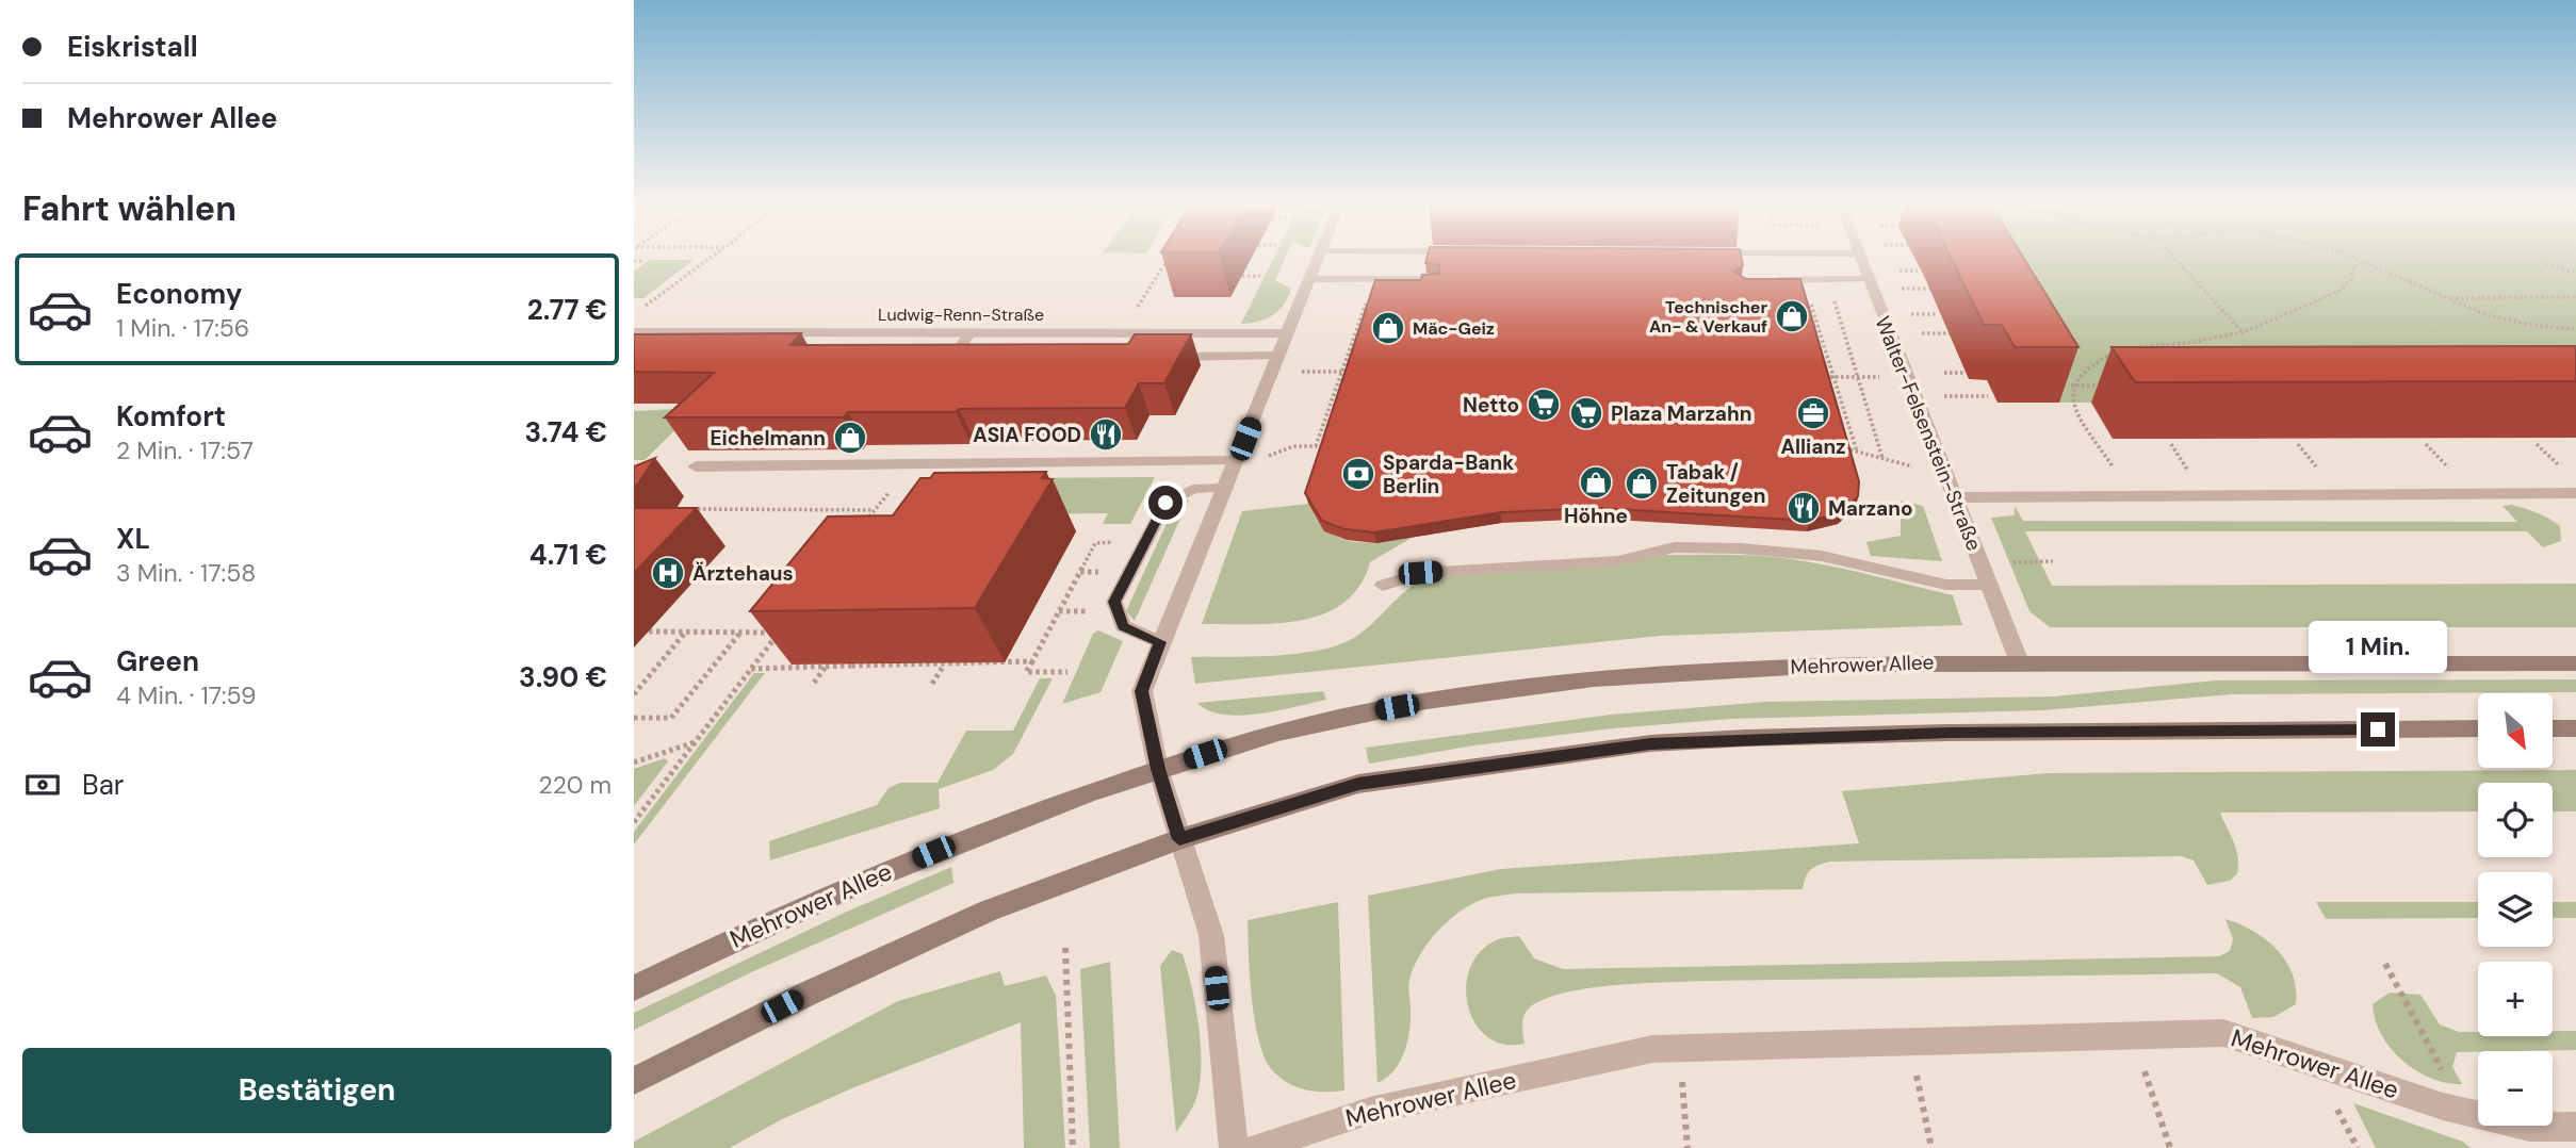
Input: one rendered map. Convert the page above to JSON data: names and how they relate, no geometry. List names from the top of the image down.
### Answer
{
  "streets": {
    "main road": ["Mehrower Allee"],
    "street": ["Ludwig-Renn-Straße", "Walter-Felsenstein-Straße"]
  },
  "crossings": [
    ["Walter-Felsenstein-Straße", "Mehrower Allee"]
  ],
  "places": {
    "shop": [
      "Technischer An- & Verkauf",
      "Mäc-Geiz",
      "Eichelmann",
      "Höhne",
      "Tabak / Zeitungen"
    ],
    "supermarket": ["Netto", "Plaza Marzahn"],
    "office": ["Allianz"],
    "restaurant": ["ASIA FOOD", "Marzano"],
    "bank": ["Sparda-Bank Berlin"],
    "hospital": ["Ärztehaus"]
  },
  "north": "bottom right",
  "page": {
    "banner": ["Eiskristall", "Mehrower Allee"],
    "heading": "Fahrt wählen",
    "list": [
      {
        "name": "Economy",
        "note": "1 Min. · 17:56",
        "value": "2.77 €"
      },
      {
        "name": "Komfort",
        "note": "2 Min. · 17:57",
        "value": "3.74 €"
      },
      {
        "name": "XL",
        "note": "3 Min. · 17:58",
        "value": "4.71 €"
      },
      {
        "name": "Green",
        "note": "4 Min. · 17:59",
        "value": "3.90 €"
      }
    ],
    "bubble": "1 Min.",
    "map_buttons": ["+", "−"],
    "pay": ["Bar", "220 m"],
    "buttons": "Bestätigen"
  }
}
